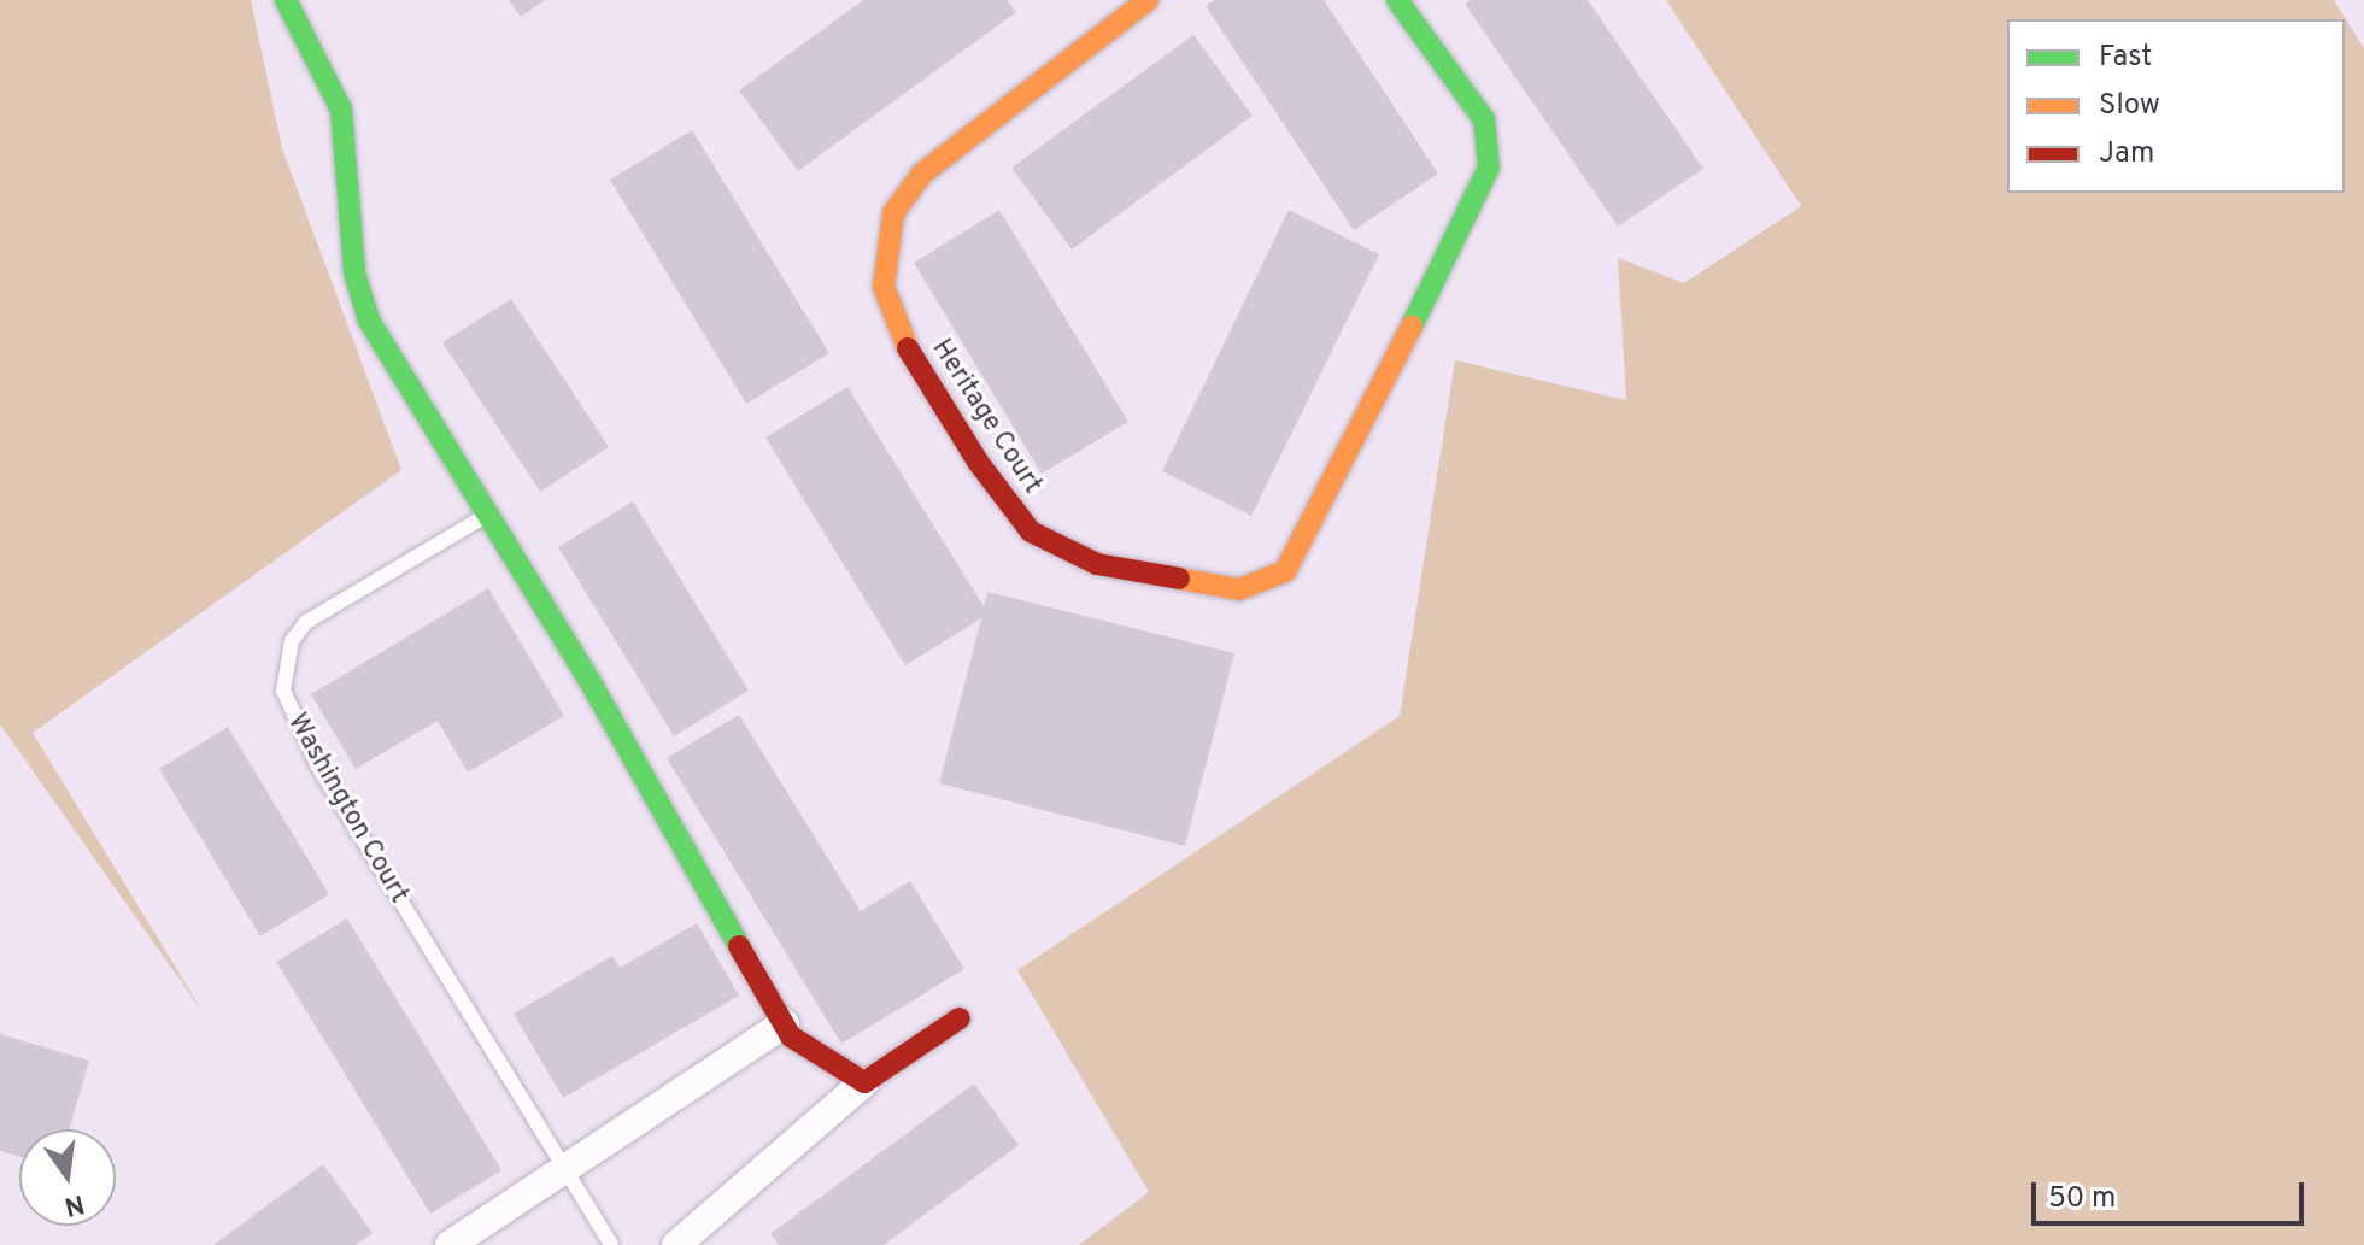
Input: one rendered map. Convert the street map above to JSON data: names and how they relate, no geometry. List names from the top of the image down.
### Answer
{
  "streets": {
    "street": ["Heritage Court"],
    "lane": ["Washington Court"]
  },
  "legend": ["Fast", "Slow", "Jam"],
  "scale_bar": "50 m",
  "north": "bottom"
}
